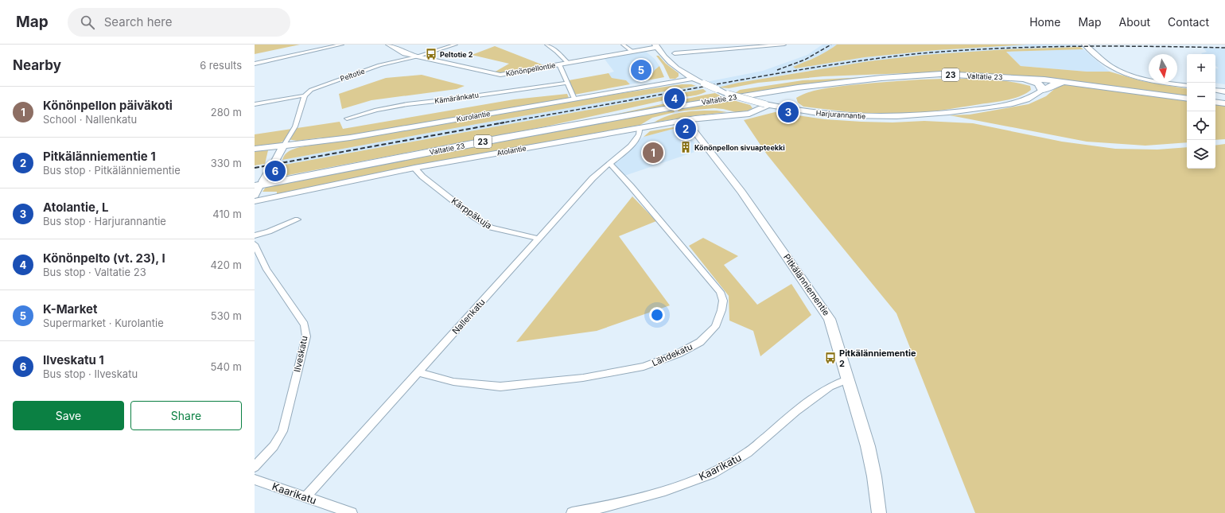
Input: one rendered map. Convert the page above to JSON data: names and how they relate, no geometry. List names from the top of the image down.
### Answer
{
  "streets": {
    "highway": ["23", "Valtatie 23"],
    "street": [
      "Könönpellontie",
      "Peltotie",
      "Kämäränkatu",
      "Harjurannantie",
      "Kurolantie",
      "Atolantie",
      "Kärppäkuja",
      "Pitkälänniementie",
      "Nallenkatu",
      "Ilveskatu",
      "Lähdekatu",
      "Kaarikatu"
    ]
  },
  "crossings": [
    ["Könönpellontie", "Peltotie"],
    ["Könönpellontie", "Harjurannantie"],
    ["Harjurannantie", "Kurolantie"],
    ["Harjurannantie", "Atolantie"],
    ["Atolantie", "Kärppäkuja"],
    ["Atolantie", "Pitkälänniementie"],
    ["Atolantie", "Nallenkatu"],
    ["Kärppäkuja", "Nallenkatu"],
    ["Pitkälänniementie", "Kaarikatu"],
    ["Nallenkatu", "Lähdekatu"],
    ["Nallenkatu", "Kaarikatu"]
  ],
  "places": {
    "bus stop": ["Peltotie 2", "Pitkälänniementie 2"],
    "building": ["Könönpellon sivuapteekki"]
  },
  "north": "bottom",
  "page": {
    "header": "Map",
    "search": "Search here",
    "nav": [
      "Home",
      "Map",
      "About",
      "Contact"
    ],
    "heading": ["Nearby", "6 results"],
    "map_buttons": ["+", "−"],
    "pins": [
      "5",
      "4",
      "3",
      "2",
      "1",
      "6"
    ],
    "list": [
      {
        "mark": "1",
        "name": "Könönpellon päiväkoti",
        "note": "School · Nallenkatu",
        "value": "280 m"
      },
      {
        "mark": "2",
        "name": "Pitkälänniementie 1",
        "note": "Bus stop · Pitkälänniementie",
        "value": "330 m"
      },
      {
        "mark": "3",
        "name": "Atolantie, L",
        "note": "Bus stop · Harjurannantie",
        "value": "410 m"
      },
      {
        "mark": "4",
        "name": "Könönpelto (vt. 23), I",
        "note": "Bus stop · Valtatie 23",
        "value": "420 m"
      },
      {
        "mark": "5",
        "name": "K-Market",
        "note": "Supermarket · Kurolantie",
        "value": "530 m"
      },
      {
        "mark": "6",
        "name": "Ilveskatu 1",
        "note": "Bus stop · Ilveskatu",
        "value": "540 m"
      }
    ],
    "buttons": ["Save", "Share"]
  }
}
